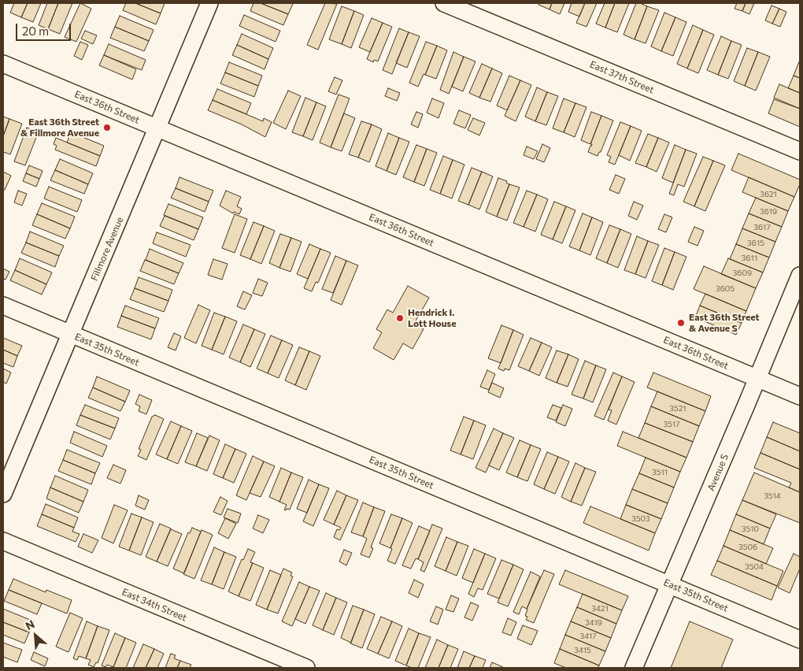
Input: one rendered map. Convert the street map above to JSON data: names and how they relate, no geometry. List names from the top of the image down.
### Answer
{
  "streets": {
    "street": [
      "East 37th Street",
      "East 36th Street",
      "Fillmore Avenue",
      "East 35th Street",
      "Avenue S",
      "East 34th Street"
    ]
  },
  "crossings": [
    ["East 36th Street", "Fillmore Avenue"],
    ["East 36th Street", "Avenue S"],
    ["Fillmore Avenue", "East 35th Street"],
    ["East 35th Street", "Avenue S"]
  ],
  "places": ["East 36th Street & Fillmore Avenue", "Hendrick I. Lott House", "East 36th Street & Avenue S"],
  "house_numbers": [
    "3621",
    "3619",
    "3617",
    "3615",
    "3611",
    "3609",
    "3605",
    "3521",
    "3517",
    "3511",
    "3514",
    "3503",
    "3510",
    "3506",
    "3504",
    "3421",
    "3419",
    "3417",
    "3415"
  ],
  "scale_bar": "20 m",
  "north": "top left"
}
